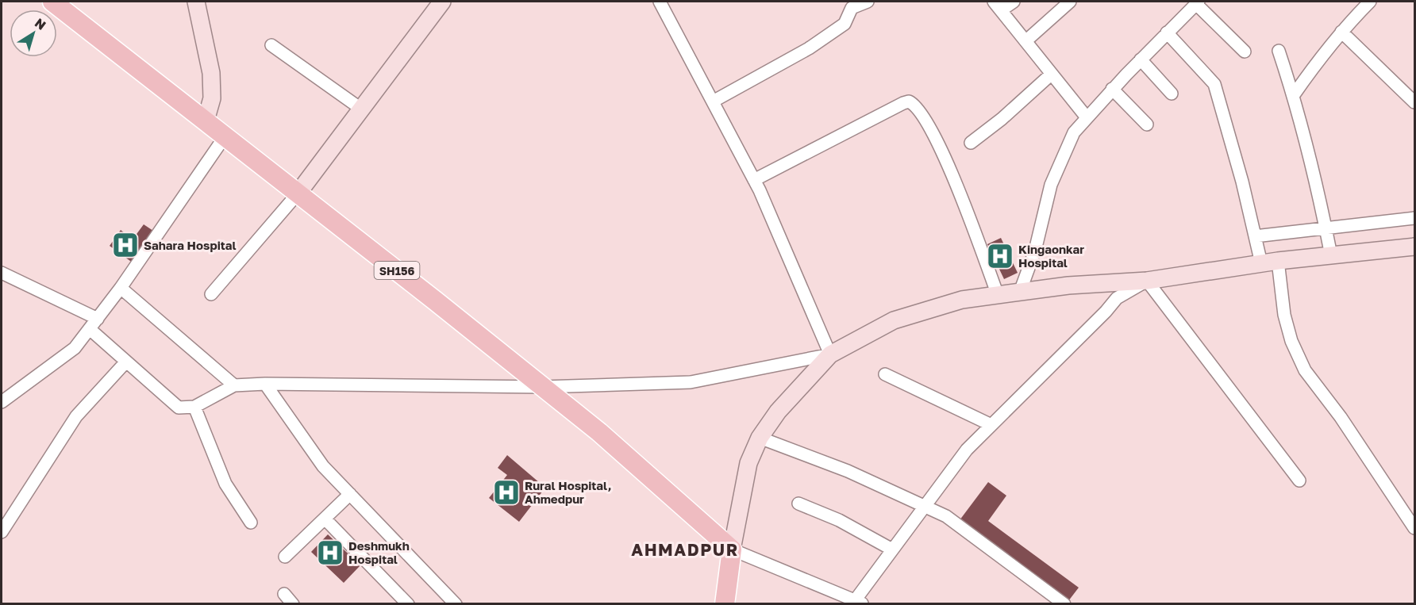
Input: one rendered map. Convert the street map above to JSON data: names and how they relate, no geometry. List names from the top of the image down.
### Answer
{
  "streets": {
    "main road": ["SH156"]
  },
  "districts": ["AHMADPUR"],
  "places": {
    "hospital": [
      "Sahara Hospital",
      "Kingaonkar Hospital",
      "Rural Hospital, Ahmedpur",
      "Deshmukh Hospital"
    ]
  },
  "north": "top right"
}
